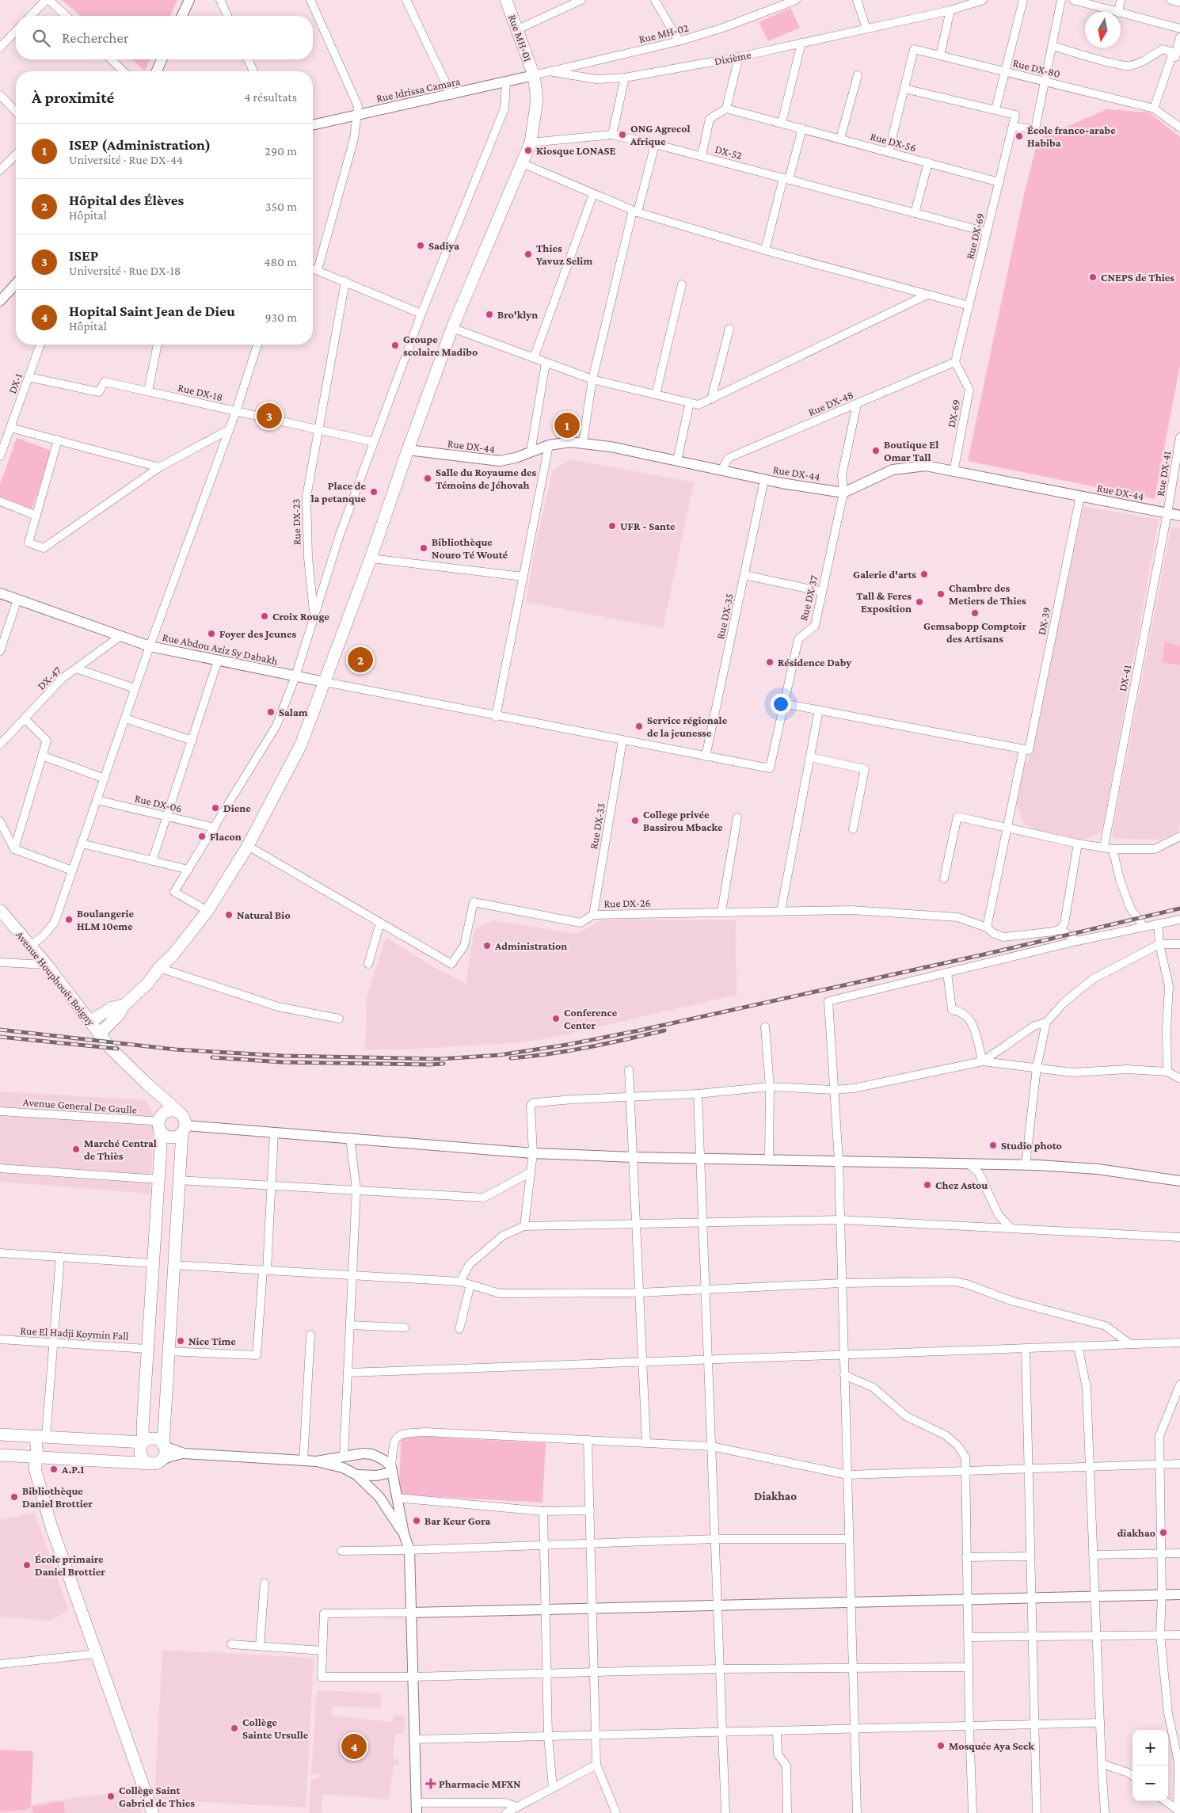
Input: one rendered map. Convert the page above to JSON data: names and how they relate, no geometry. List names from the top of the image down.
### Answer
{
  "streets": {
    "main road": ["Rue MH-01", "Avenue Houphouët Boigny"],
    "street": [
      "Rue MH-02",
      "Dixième",
      "Rue DX-80",
      "Rue Idrissa Camara",
      "Rue DX-56",
      "DX-52",
      "Rue DX-69",
      "DX-1",
      "Rue DX-18",
      "Rue DX-48",
      "DX-69",
      "Rue DX-44",
      "Rue DX-41",
      "Rue DX-23",
      "Rue DX-37",
      "Rue DX-35",
      "DX-39",
      "Rue Abdou Aziz Sy Dabakh",
      "DX-47",
      "DX-41",
      "Rue DX-06",
      "Rue DX-33",
      "Rue DX-26",
      "Avenue General De Gaulle",
      "Rue El Hadji Koymin Fall"
    ]
  },
  "crossings": [
    ["Rue MH-02", "Rue MH-01"],
    ["Rue MH-02", "Dixième"],
    ["Rue MH-02", "Rue Idrissa Camara"],
    ["Rue MH-01", "Rue Idrissa Camara"],
    ["Rue DX-56", "Rue DX-69"],
    ["DX-52", "Rue DX-69"],
    ["Rue DX-69", "Rue DX-48"],
    ["Rue DX-69", "DX-69"],
    ["DX-1", "Rue DX-18"],
    ["Rue DX-18", "Rue DX-23"],
    ["Rue DX-48", "DX-69"],
    ["Rue DX-48", "Rue DX-44"],
    ["Rue DX-48", "Rue DX-37"],
    ["DX-69", "Rue DX-44"],
    ["Rue DX-44", "Rue DX-41"],
    ["Rue DX-44", "Rue DX-37"],
    ["Rue DX-44", "Rue DX-35"],
    ["Rue DX-44", "DX-39"],
    ["Rue DX-44", "DX-41"],
    ["Rue DX-41", "DX-41"],
    ["Rue DX-37", "Rue DX-35"],
    ["DX-39", "Rue DX-26"],
    ["Rue Abdou Aziz Sy Dabakh", "DX-47"],
    ["Rue DX-33", "Rue DX-26"],
    ["Avenue Houphouët Boigny", "Avenue General De Gaulle"]
  ],
  "districts": ["Diakhao"],
  "places": {
    "other": [
      "ONG Agrecol Afrique",
      "École franco-arabe Habiba",
      "Kiosque LONASE",
      "Sadiya",
      "Thies Yavuz Selim",
      "CNEPS de Thies",
      "Bro'klyn",
      "Groupe scolaire Madibo",
      "Boutique El Omar Tall",
      "Salle du Royaume des Témoins de Jéhovah",
      "Place de la petanque",
      "UFR - Sante",
      "Bibliothèque Nouro Té Wouté",
      "Galerie d'arts",
      "Chambre des Metiers de Thies",
      "Tall & Feres Exposition",
      "Gemsabopp Comptoir des Artisans",
      "Croix Rouge",
      "Foyer des Jeunes",
      "Résidence Daby",
      "Salam",
      "Service régionale de la jeunesse",
      "Diene",
      "College privée Bassirou Mbacke",
      "Flacon",
      "Natural Bio",
      "Boulangerie HLM 10eme",
      "Administration",
      "Conference Center",
      "Studio photo",
      "Marché Central de Thiès",
      "Chez Astou",
      "Nice Time",
      "A.P.I",
      "Bibliothèque Daniel Brottier",
      "Bar Keur Gora",
      "diakhao",
      "École primaire Daniel Brottier",
      "Collège Sainte Ursulle",
      "Mosquée Aya Seck",
      "Collège Saint Gabriel de Thies"
    ],
    "health": ["Pharmacie MFXN"]
  },
  "north": "bottom",
  "page": {
    "search": "Rechercher",
    "heading": ["À proximité", "4 résultats"],
    "list": [
      {
        "mark": "1",
        "name": "ISEP (Administration)",
        "note": "Université · Rue DX-44",
        "value": "290 m"
      },
      {
        "mark": "2",
        "name": "Hôpital des Élèves",
        "note": "Hôpital",
        "value": "350 m"
      },
      {
        "mark": "3",
        "name": "ISEP",
        "note": "Université · Rue DX-18",
        "value": "480 m"
      },
      {
        "mark": "4",
        "name": "Hopital Saint Jean de Dieu",
        "note": "Hôpital",
        "value": "930 m"
      }
    ],
    "pins": [
      "3",
      "1",
      "2",
      "4"
    ],
    "map_buttons": ["+", "−"]
  }
}
